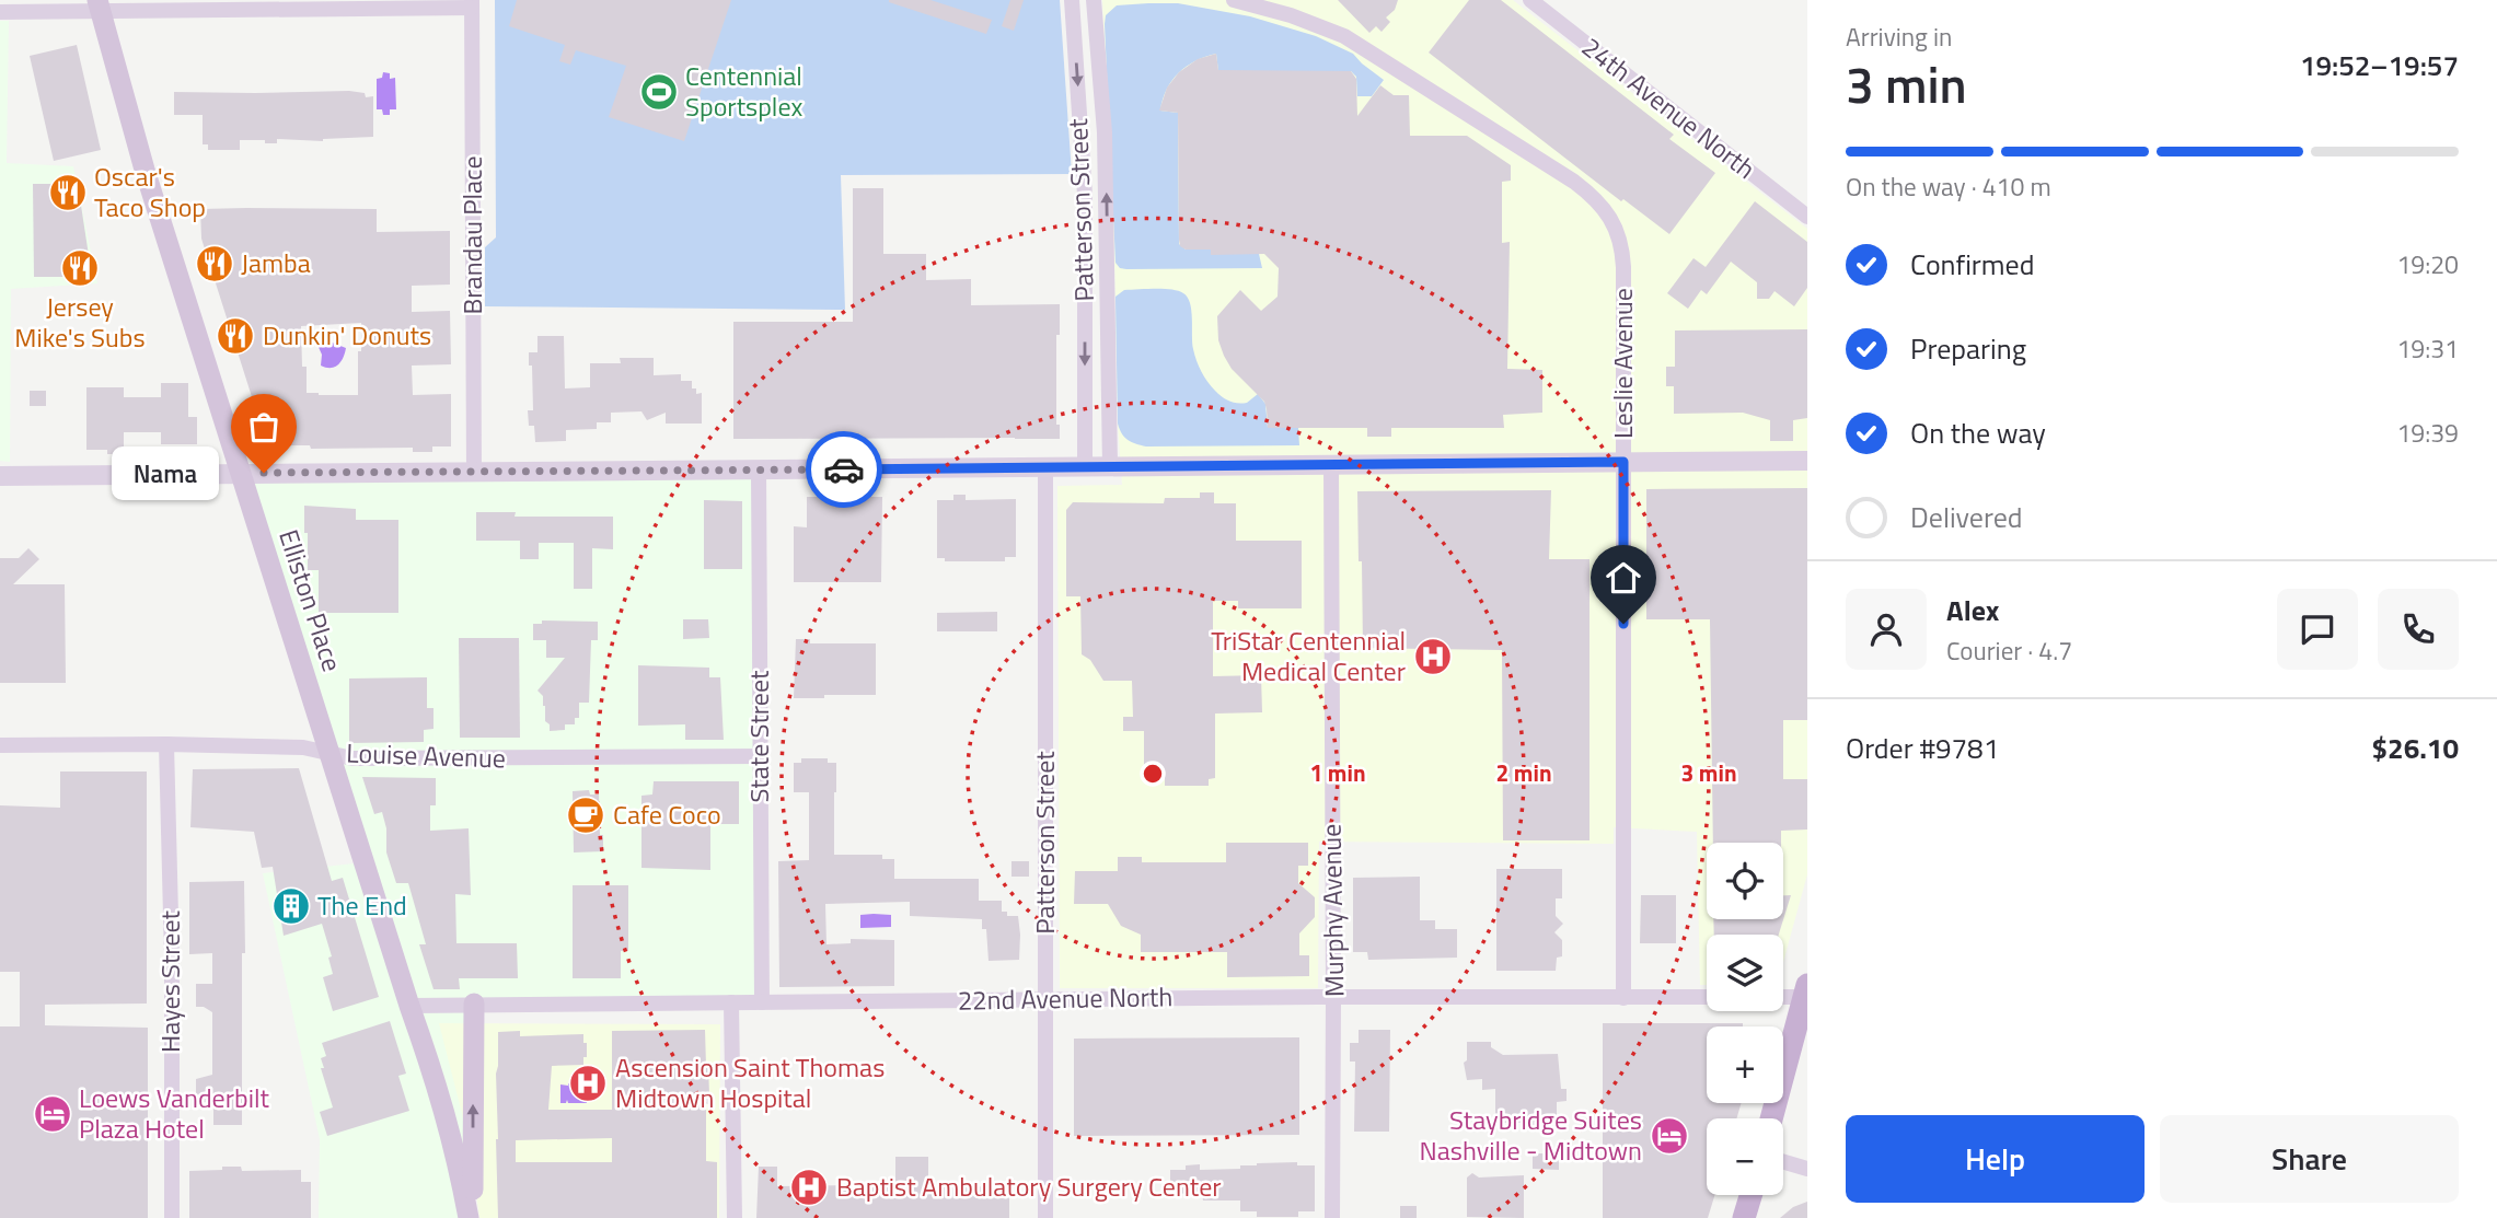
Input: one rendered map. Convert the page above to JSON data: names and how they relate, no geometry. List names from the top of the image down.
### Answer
{
  "streets": {
    "main road": ["Elliston Place"],
    "street": [
      "24th Avenue North",
      "Patterson Street",
      "Brandau Place",
      "Leslie Avenue",
      "State Street",
      "Louise Avenue",
      "Murphy Avenue",
      "Hayes Street",
      "22nd Avenue North"
    ]
  },
  "crossings": [
    ["Patterson Street", "22nd Avenue North"],
    ["Leslie Avenue", "22nd Avenue North"],
    ["Elliston Place", "Louise Avenue"],
    ["Elliston Place", "22nd Avenue North"],
    ["State Street", "Louise Avenue"],
    ["State Street", "22nd Avenue North"],
    ["Louise Avenue", "Hayes Street"],
    ["Murphy Avenue", "22nd Avenue North"]
  ],
  "places": {
    "sports": ["Centennial Sportsplex"],
    "restaurant": [
      "Oscar's Taco Shop",
      "Jamba",
      "Jersey Mike's Subs",
      "Dunkin' Donuts"
    ],
    "other": ["Nama"],
    "hospital": ["TriStar Centennial Medical Center", "Ascension Saint Thomas Midtown Hospital", "Baptist Ambulatory Surgery Center"],
    "cafe": ["Cafe Coco"],
    "building": ["The End"],
    "hotel": ["Loews Vanderbilt Plaza Hotel", "Staybridge Suites Nashville - Midtown"]
  },
  "page": {
    "heading": ["3 min", "Arriving in", "19:52–19:57"],
    "panel": [
      "Alex",
      "Courier · 4.7",
      "Order #9781",
      "$26.10"
    ],
    "bar": "On the way · 410 m",
    "list": [
      ["Confirmed", "19:20"],
      ["Preparing", "19:31"],
      ["On the way", "19:39"],
      "Delivered"
    ],
    "bubble": "Nama",
    "map_buttons": ["+", "−"],
    "buttons": ["Help", "Share"]
  },
  "rings": ["1 min", "2 min", "3 min"]
}
